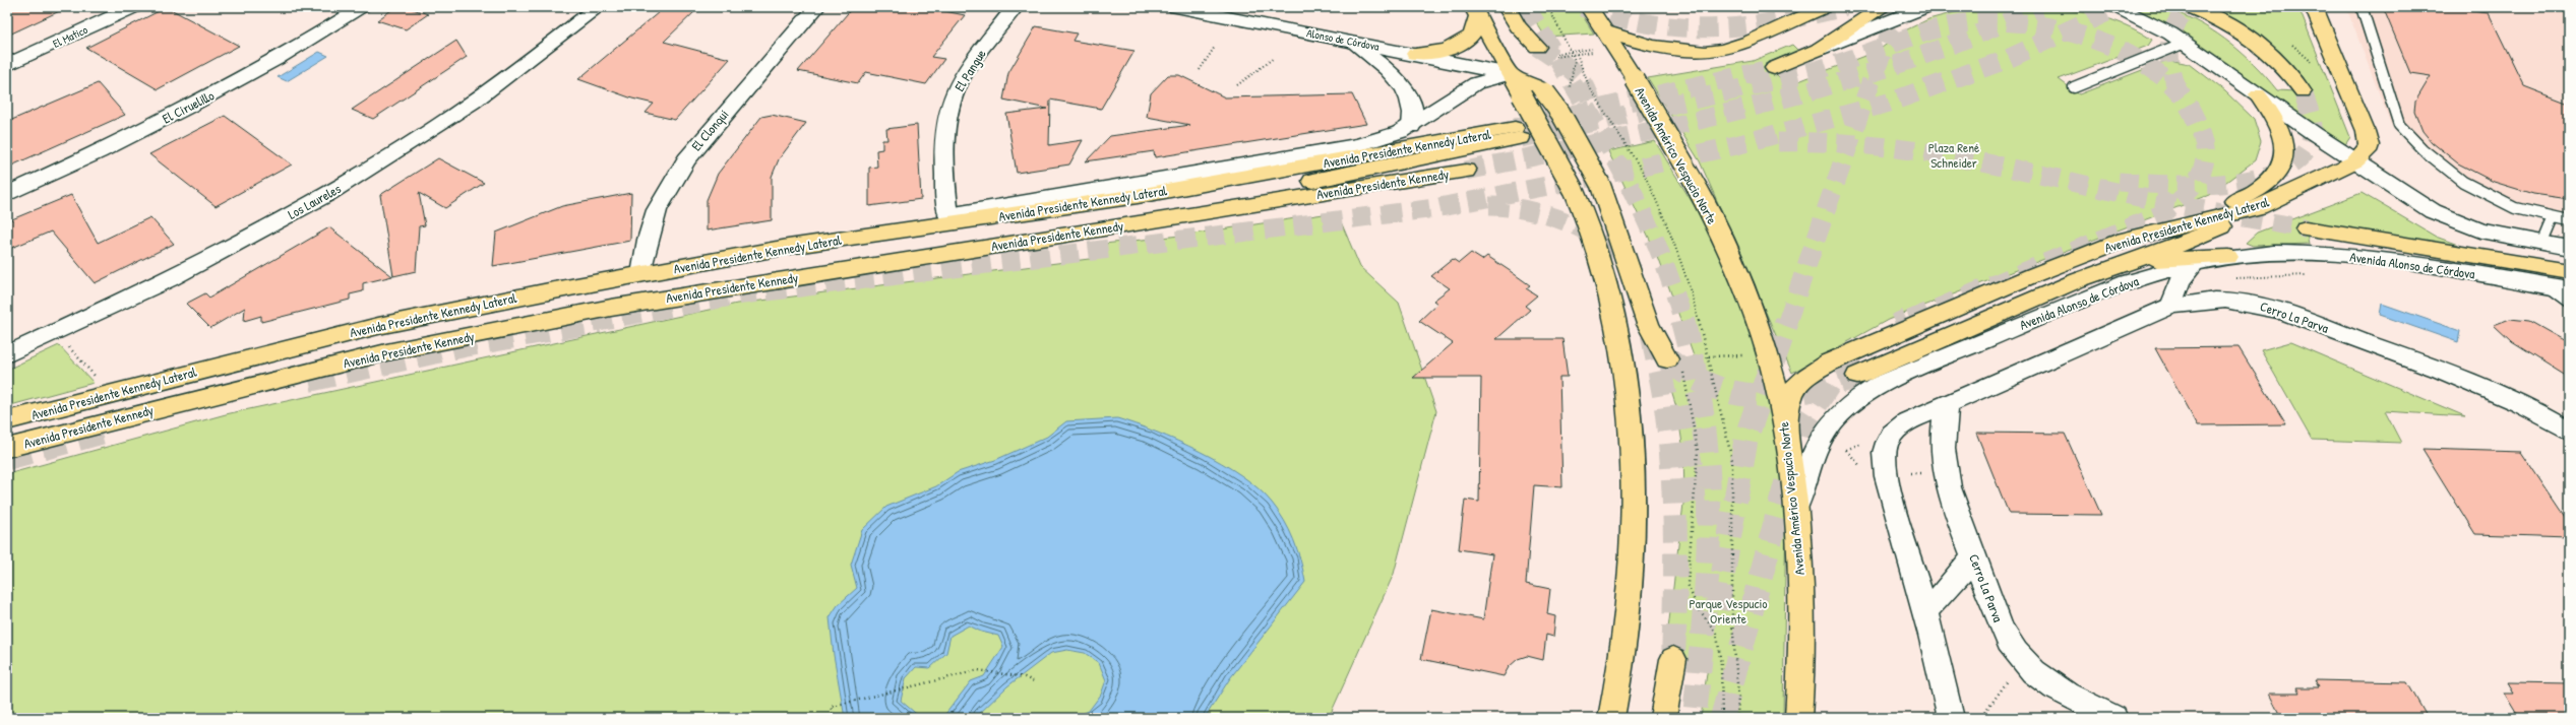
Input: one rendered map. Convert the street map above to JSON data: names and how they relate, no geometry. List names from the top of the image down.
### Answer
{
  "streets": {
    "main road": ["Avenida Presidente Kennedy Lateral", "Avenida Américo Vespucio Norte", "Avenida Presidente Kennedy"],
    "street": [
      "El Matico",
      "Alonso de Córdova",
      "El Pangue",
      "El Ciruelillo",
      "El Clonqui",
      "Los Laureles",
      "Avenida Alonso de Córdova",
      "Cerro La Parva"
    ]
  },
  "crossings": [
    ["Alonso de Córdova", "Avenida Presidente Kennedy Lateral"],
    ["El Pangue", "Avenida Presidente Kennedy Lateral"],
    ["El Clonqui", "Avenida Presidente Kennedy Lateral"],
    ["Avenida Presidente Kennedy Lateral", "Avenida Américo Vespucio Norte"],
    ["Avenida Presidente Kennedy Lateral", "Avenida Presidente Kennedy"],
    ["Avenida Américo Vespucio Norte", "Avenida Alonso de Córdova"],
    ["Avenida Presidente Kennedy", "Los Laureles"]
  ],
  "parks": ["Plaza René Schneider", "Parque Vespucio Oriente"]
}
